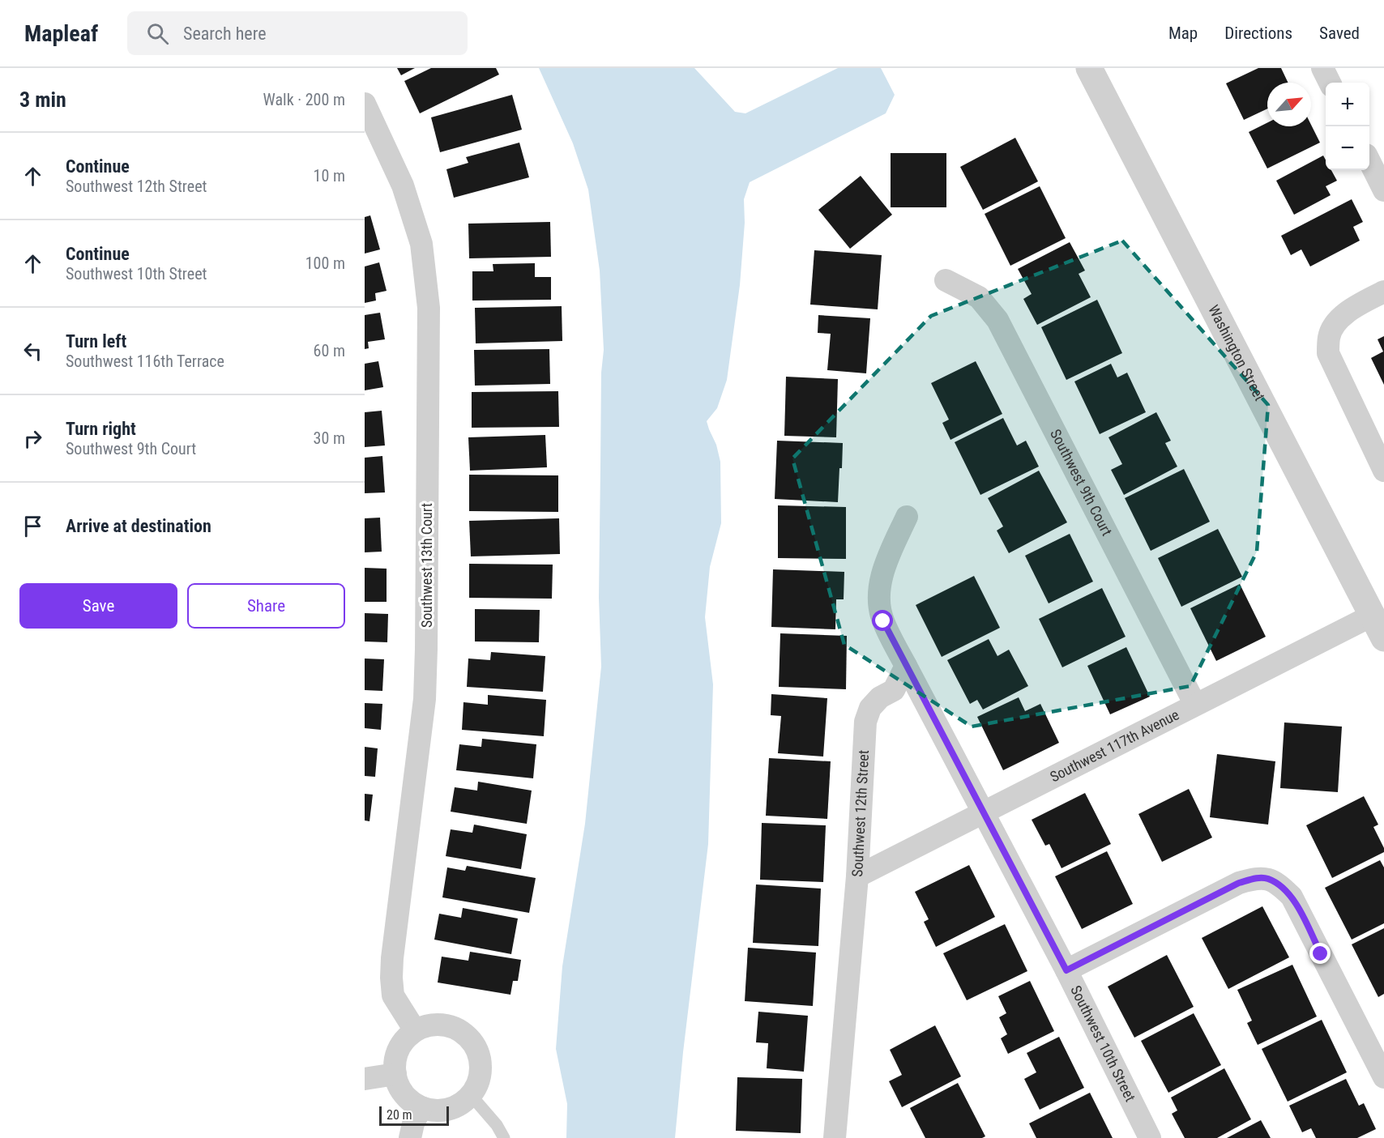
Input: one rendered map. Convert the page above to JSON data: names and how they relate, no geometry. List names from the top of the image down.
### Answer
{
  "streets": {
    "street": [
      "Washington Street",
      "Southwest 9th Court",
      "Southwest 13th Court",
      "Southwest 117th Avenue",
      "Southwest 12th Street",
      "Southwest 10th Street"
    ]
  },
  "crossings": [
    ["Washington Street", "Southwest 117th Avenue"],
    ["Southwest 9th Court", "Southwest 117th Avenue"],
    ["Southwest 117th Avenue", "Southwest 12th Street"],
    ["Southwest 117th Avenue", "Southwest 10th Street"],
    ["Southwest 12th Street", "Southwest 10th Street"]
  ],
  "scale_bar": "20 m",
  "north": "top right",
  "page": {
    "header": "Mapleaf",
    "search": "Search here",
    "nav": ["Map", "Directions", "Saved"],
    "heading": ["3 min", "Walk · 200 m"],
    "map_buttons": ["+", "−"],
    "list": [
      ["Continue", "Southwest 12th Street", "10 m"],
      ["Continue", "Southwest 10th Street", "100 m"],
      ["Turn left", "Southwest 116th Terrace", "60 m"],
      ["Turn right", "Southwest 9th Court", "30 m"],
      "Arrive at destination"
    ],
    "buttons": ["Save", "Share"],
    "scale": "20 m"
  }
}
